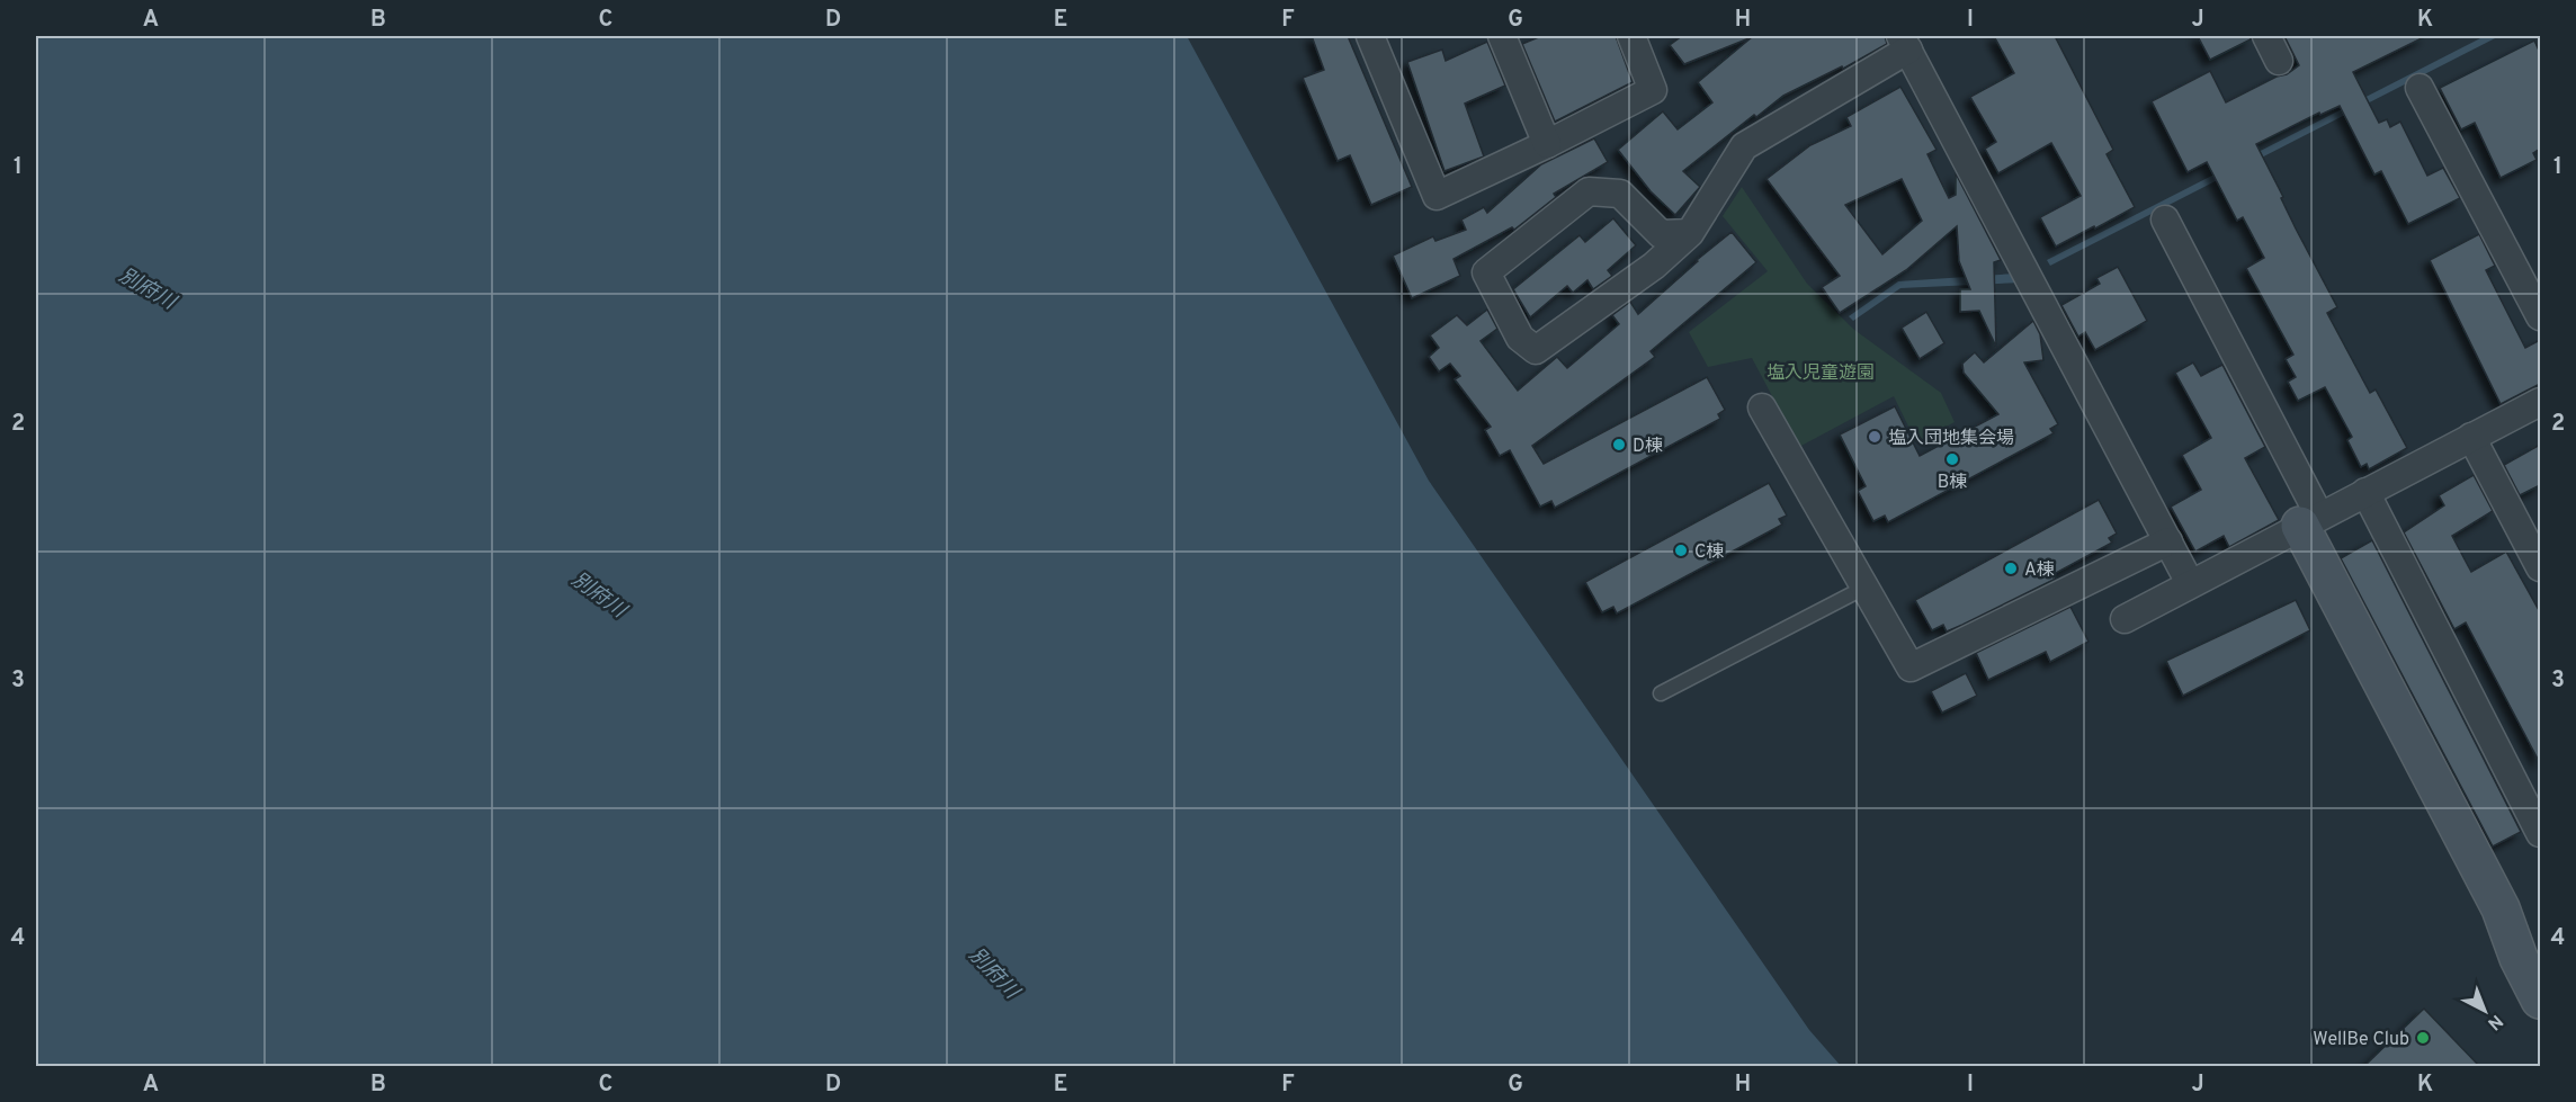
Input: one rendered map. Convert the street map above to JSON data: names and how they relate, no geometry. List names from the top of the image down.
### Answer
{
  "water": ["別府川"],
  "parks": ["塩入児童遊園"],
  "places": [
    "塩入団地集会場",
    "D棟",
    "B棟",
    "C棟",
    "A棟",
    "WellBe Club"
  ],
  "north": "bottom right",
  "grid": {
    "columns": [
      "A",
      "B",
      "C",
      "D",
      "E",
      "F",
      "G",
      "H",
      "I",
      "J",
      "K"
    ],
    "rows": [
      "1",
      "2",
      "3",
      "4"
    ]
  }
}
